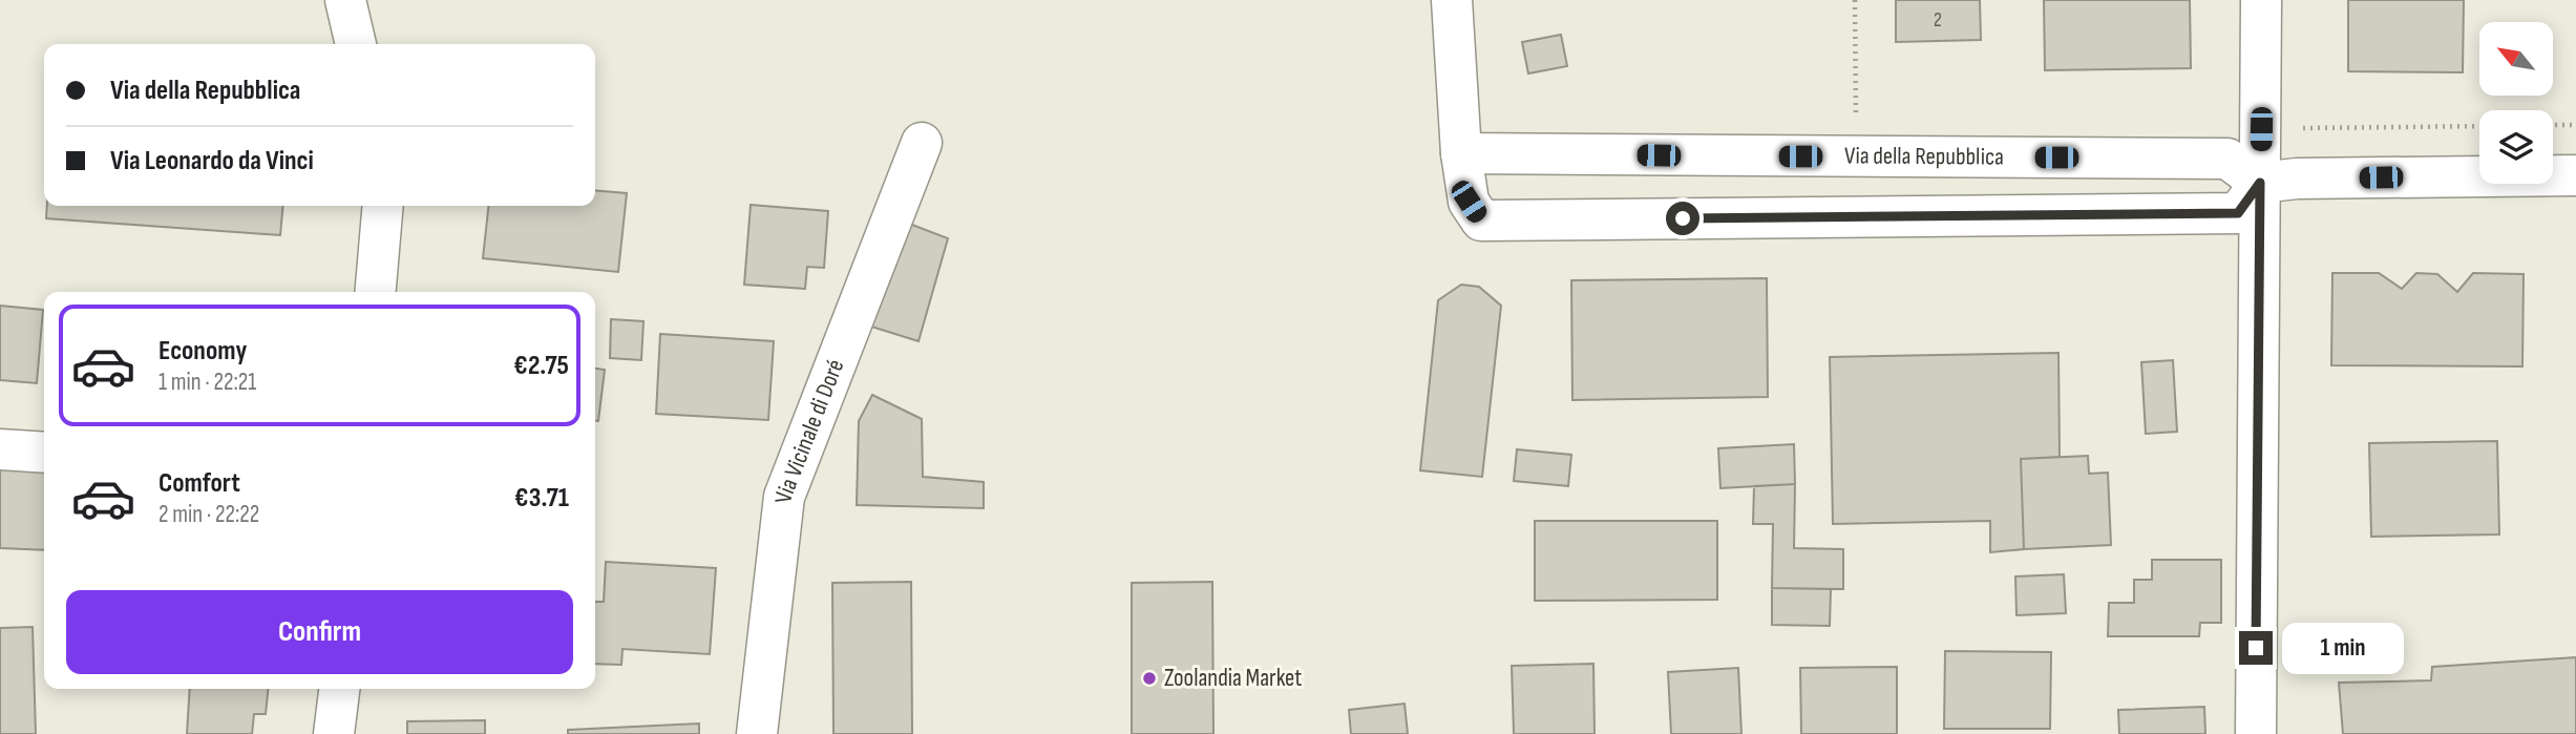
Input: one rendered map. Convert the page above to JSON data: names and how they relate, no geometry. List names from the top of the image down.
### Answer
{
  "streets": {
    "street": ["Via della Repubblica", "Via Vicinale di Doré"]
  },
  "places": ["Zoolandia Market"],
  "house_numbers": ["2"],
  "north": "top left",
  "page": {
    "banner": ["Via della Repubblica", "Via Leonardo da Vinci"],
    "list": [
      {
        "name": "Economy",
        "note": "1 min · 22:21",
        "value": "€2.75"
      },
      {
        "name": "Comfort",
        "note": "2 min · 22:22",
        "value": "€3.71"
      }
    ],
    "buttons": "Confirm",
    "bubble": "1 min"
  }
}
